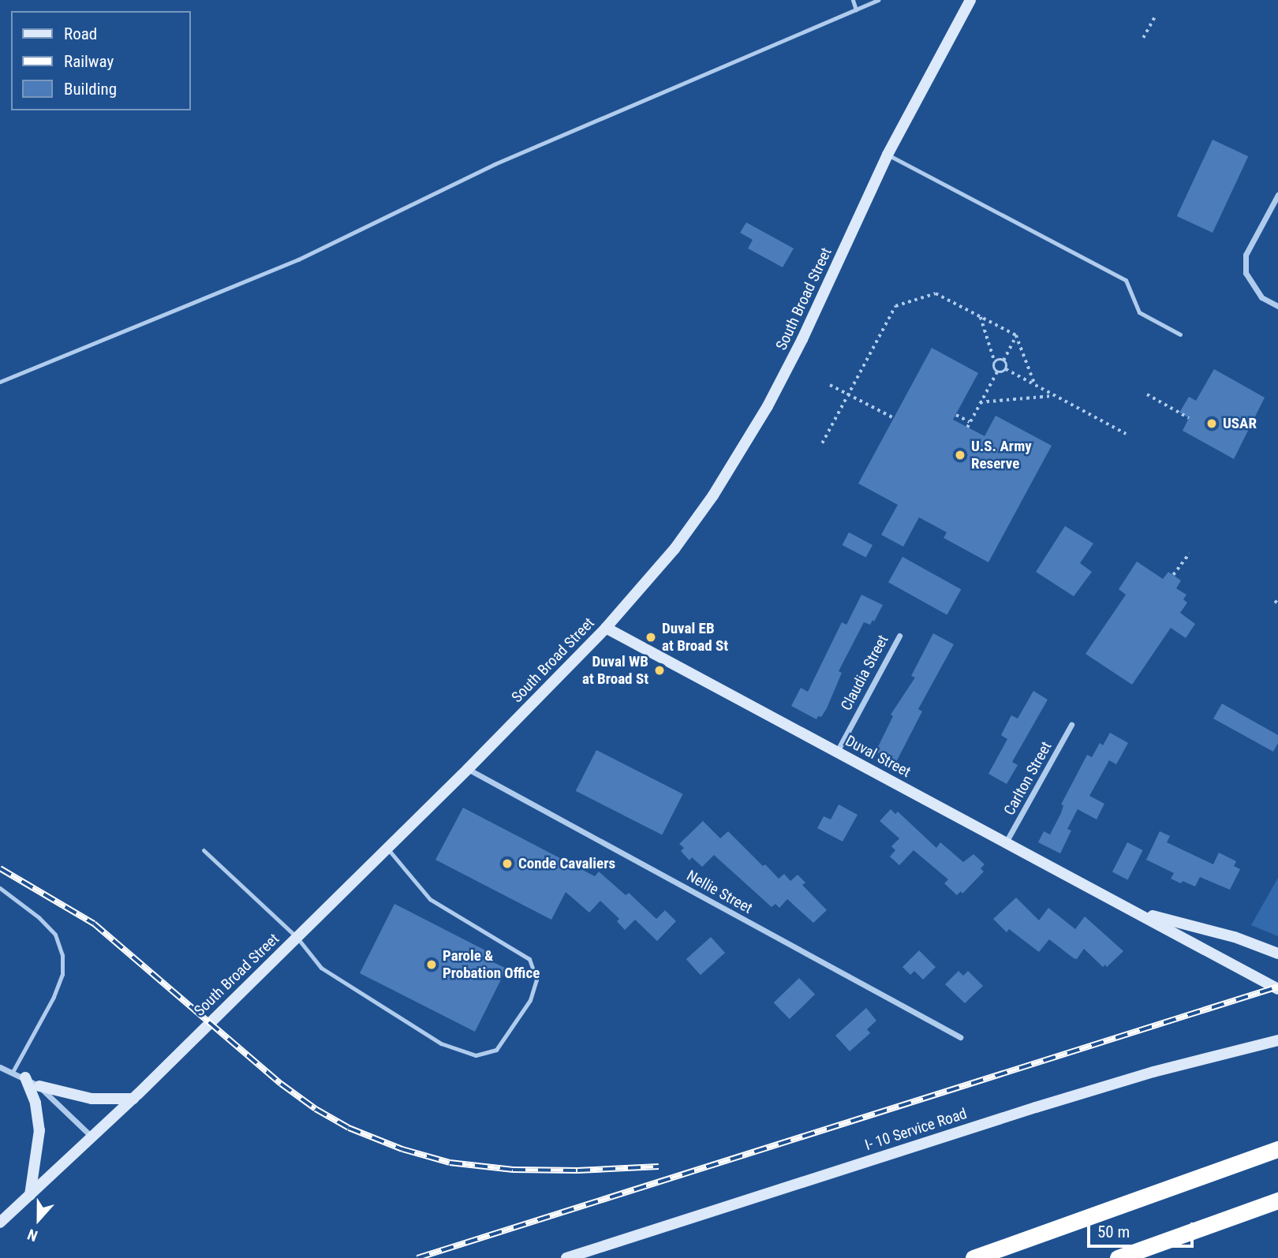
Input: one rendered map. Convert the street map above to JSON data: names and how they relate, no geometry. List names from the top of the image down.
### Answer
{
  "streets": {
    "street": [
      "South Broad Street",
      "Claudia Street",
      "Duval Street",
      "Carlton Street",
      "Nellie Street",
      "I- 10 Service Road"
    ]
  },
  "crossings": [
    ["South Broad Street", "Duval Street"],
    ["South Broad Street", "Nellie Street"],
    ["Claudia Street", "Duval Street"],
    ["Duval Street", "Carlton Street"]
  ],
  "places": [
    "USAR",
    "U.S. Army Reserve",
    "Duval EB at Broad St",
    "Duval WB at Broad St",
    "Conde Cavaliers",
    "Parole & Probation Office"
  ],
  "legend": ["Road", "Railway", "Building"],
  "scale_bar": "50 m",
  "north": "bottom"
}
